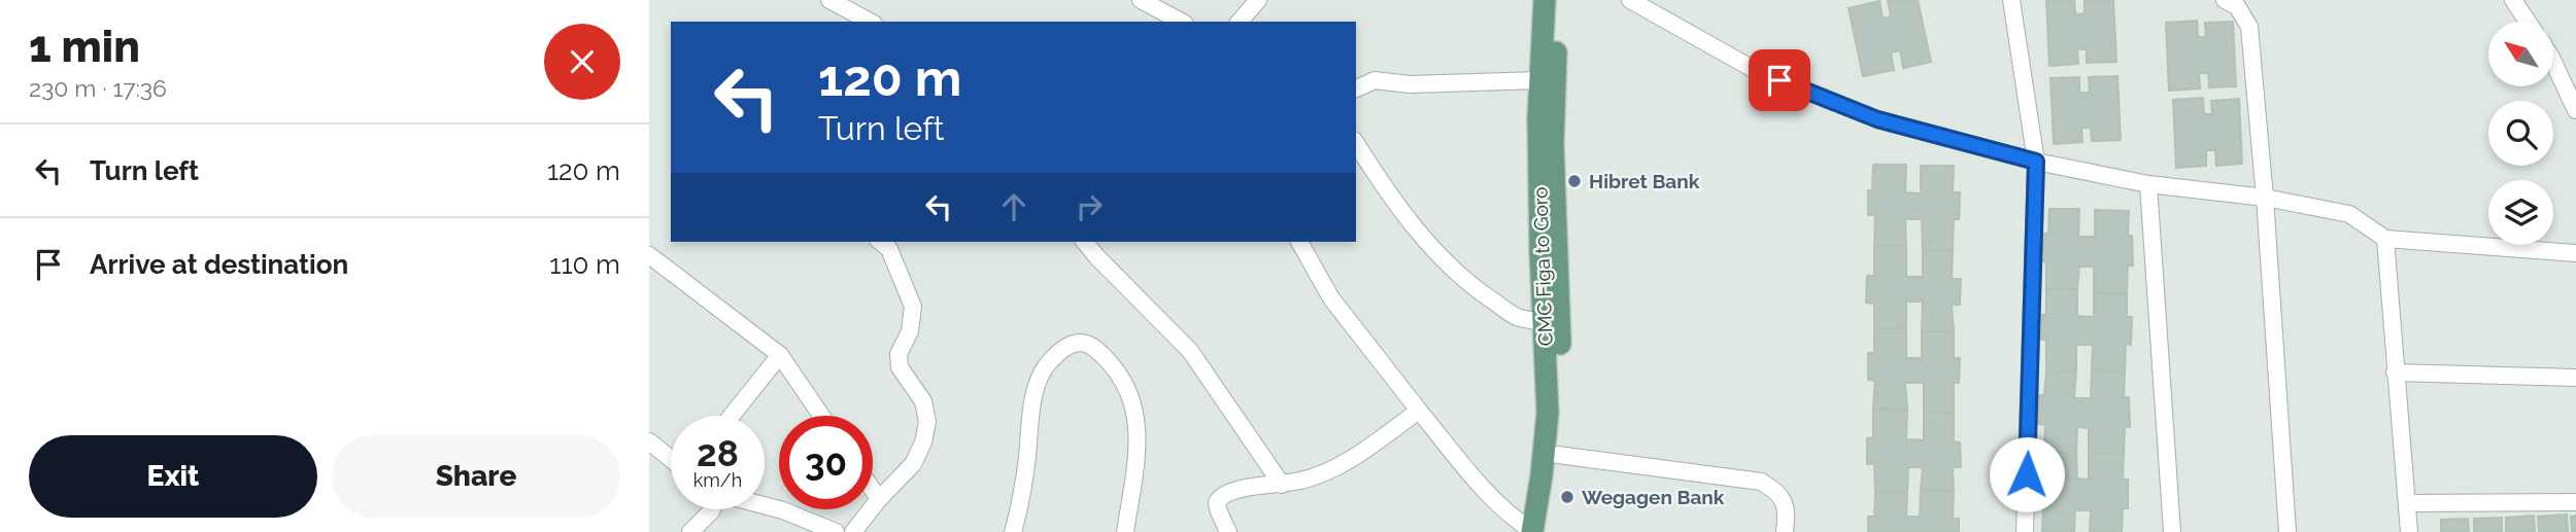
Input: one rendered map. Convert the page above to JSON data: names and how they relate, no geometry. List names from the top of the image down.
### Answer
{
  "streets": {
    "main road": ["CMC Figa to Goro"]
  },
  "places": ["Hibret Bank", "Wegagen Bank"],
  "north": "top left",
  "page": {
    "heading": ["1 min", "230 m · 17:36"],
    "turn": ["120 m", "Turn left"],
    "list": [
      {
        "name": "Turn left",
        "value": "120 m"
      },
      {
        "name": "Arrive at destination",
        "value": "110 m"
      }
    ],
    "speed": "28 km/h",
    "limit": "30",
    "buttons": ["Exit", "Share"]
  }
}
